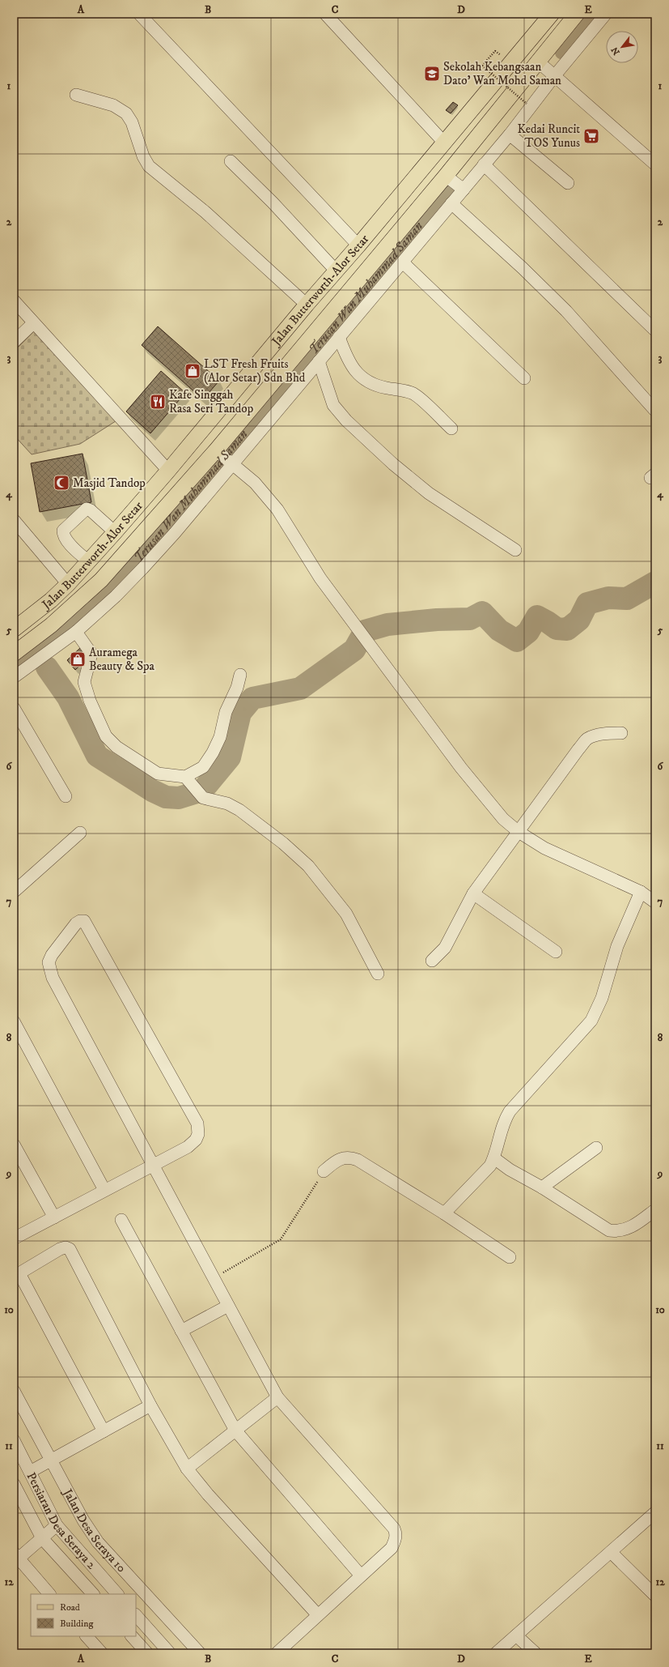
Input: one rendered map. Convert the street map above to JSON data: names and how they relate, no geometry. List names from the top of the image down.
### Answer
{
  "streets": {
    "main road": ["Jalan Butterworth-Alor Setar"],
    "street": ["Persiaran Desa Seraya 2", "Jalan Desa Seraya 10"]
  },
  "water": ["Terusan Wan Muhammad Saman"],
  "places": {
    "school or university": ["Sekolah Kebangsaan Dato' Wan Mohd Saman"],
    "supermarket": ["Kedai Runcit TOS Yunus"],
    "shop": ["LST Fresh Fruits (Alor Setar) Sdn Bhd", "Auramega Beauty & Spa"],
    "restaurant": ["Kafe Singgah Rasa Seri Tandop"],
    "mosque": ["Masjid Tandop"]
  },
  "legend": ["Road", "Building"],
  "north": "bottom left",
  "grid": {
    "columns": [
      "A",
      "B",
      "C",
      "D",
      "E"
    ],
    "rows": [
      "1",
      "2",
      "3",
      "4",
      "5",
      "6",
      "7",
      "8",
      "9",
      "10",
      "11",
      "12"
    ]
  }
}
